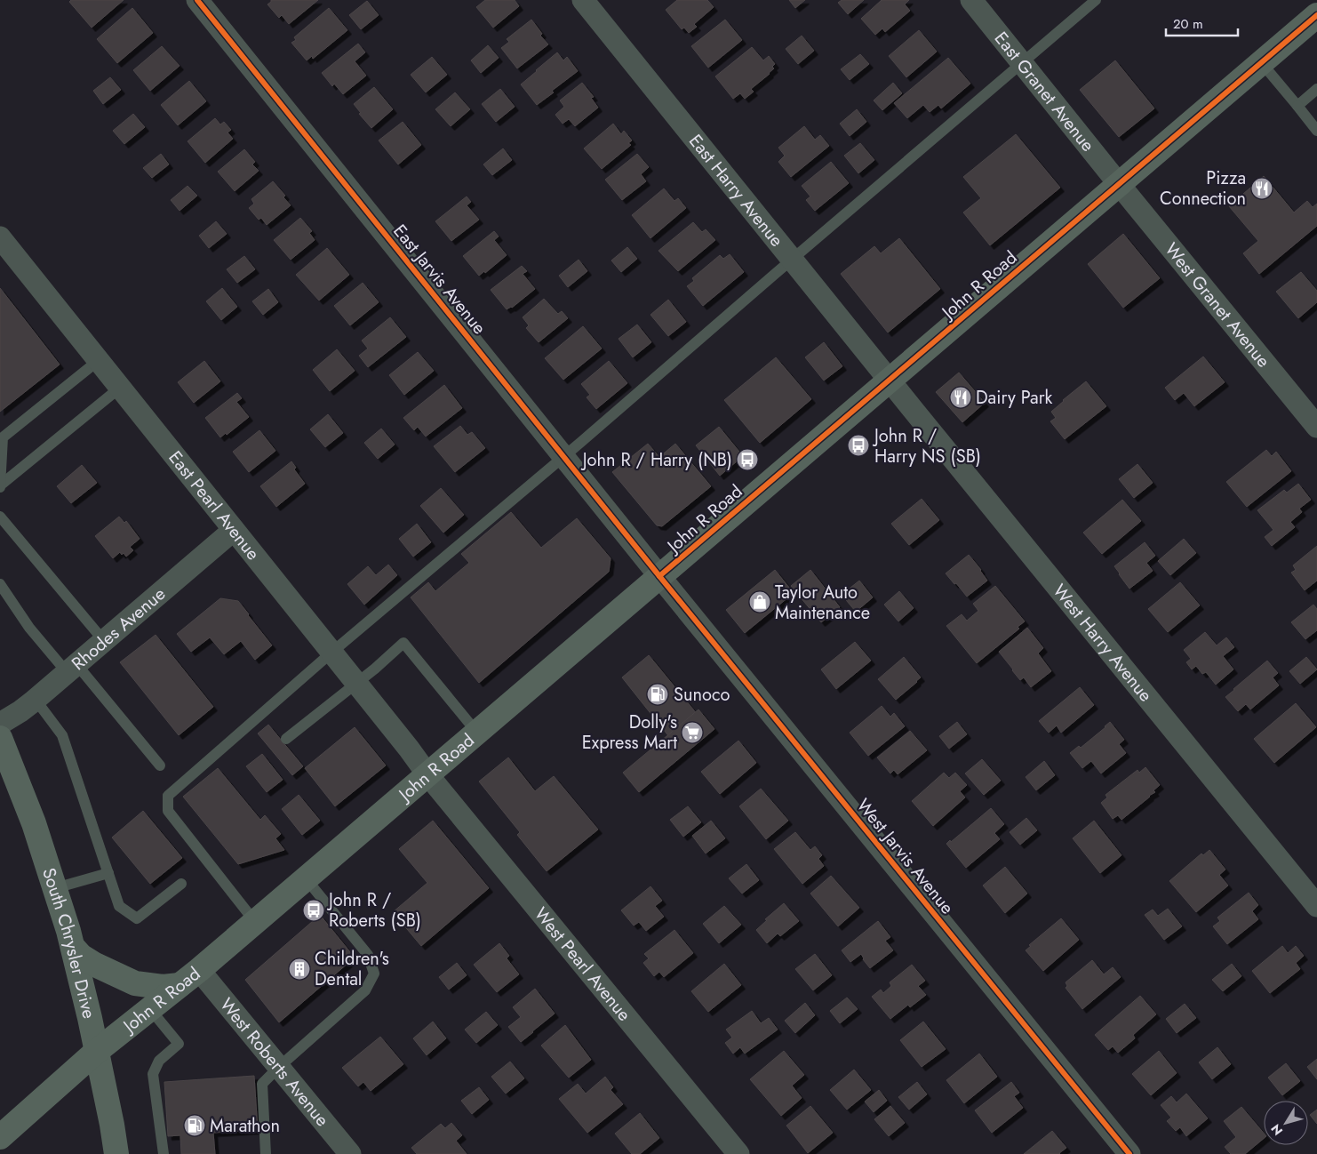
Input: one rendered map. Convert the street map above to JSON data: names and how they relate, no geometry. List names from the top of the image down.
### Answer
{
  "streets": {
    "main road": ["John R Road", "South Chrysler Drive"],
    "street": [
      "East Granet Avenue",
      "East Harry Avenue",
      "East Jarvis Avenue",
      "West Granet Avenue",
      "East Pearl Avenue",
      "Rhodes Avenue",
      "West Harry Avenue",
      "West Jarvis Avenue",
      "West Pearl Avenue",
      "West Roberts Avenue"
    ]
  },
  "crossings": [
    ["East Granet Avenue", "John R Road"],
    ["East Granet Avenue", "West Granet Avenue"],
    ["East Harry Avenue", "John R Road"],
    ["East Harry Avenue", "West Harry Avenue"],
    ["East Jarvis Avenue", "John R Road"],
    ["East Jarvis Avenue", "West Jarvis Avenue"],
    ["John R Road", "West Granet Avenue"],
    ["John R Road", "East Pearl Avenue"],
    ["John R Road", "West Harry Avenue"],
    ["John R Road", "West Jarvis Avenue"],
    ["John R Road", "South Chrysler Drive"],
    ["John R Road", "West Pearl Avenue"],
    ["John R Road", "West Roberts Avenue"],
    ["East Pearl Avenue", "Rhodes Avenue"],
    ["East Pearl Avenue", "West Pearl Avenue"]
  ],
  "places": {
    "restaurant": ["Pizza Connection", "Dairy Park"],
    "bus stop": ["John R / Harry NS (SB)", "John R / Harry (NB)", "John R / Roberts (SB)"],
    "shop": ["Taylor Auto Maintenance"],
    "fuel station": ["Sunoco", "Marathon"],
    "supermarket": ["Dolly's Express Mart"],
    "building": ["Children's Dental"]
  },
  "scale_bar": "20 m",
  "north": "bottom left"
}
